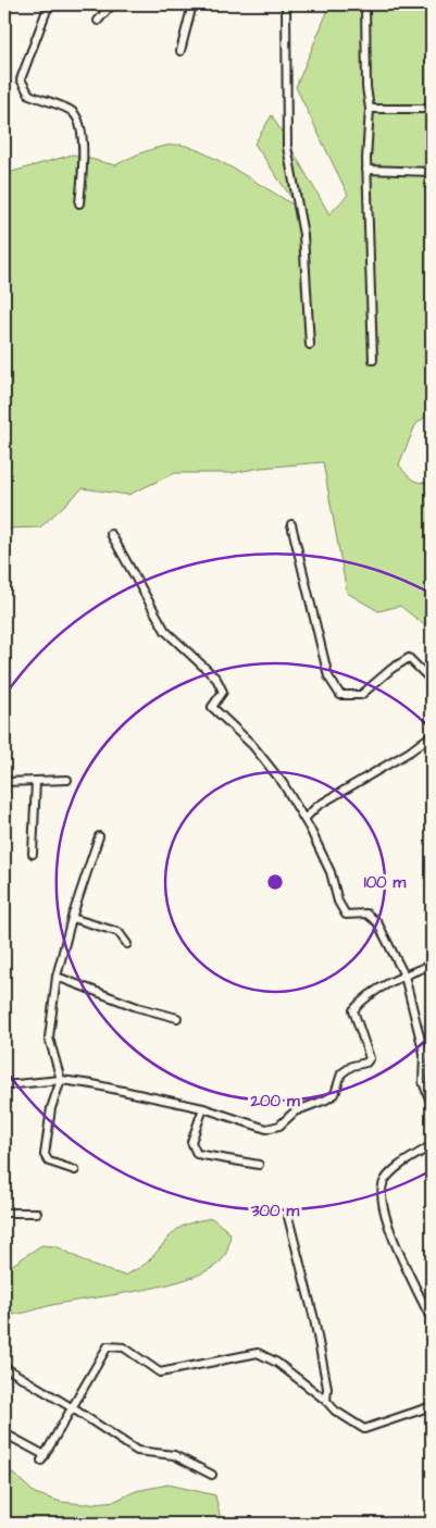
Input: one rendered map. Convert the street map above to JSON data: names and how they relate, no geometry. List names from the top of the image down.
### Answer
{
  "rings": ["100 m", "200 m", "300 m"]
}
